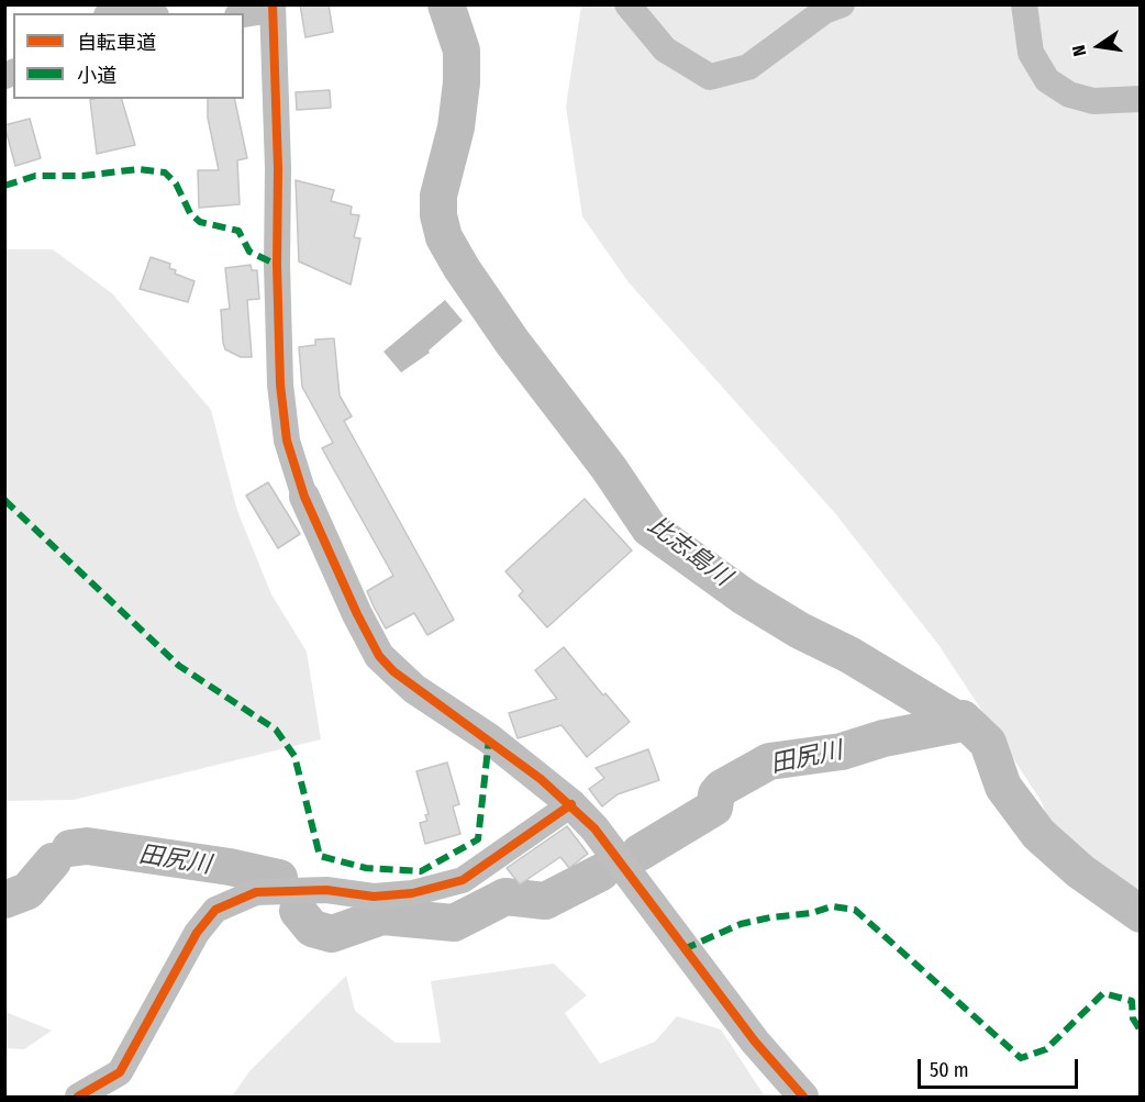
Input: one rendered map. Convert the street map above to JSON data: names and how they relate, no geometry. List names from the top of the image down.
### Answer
{
  "water": ["比志島川", "田尻川"],
  "legend": ["自転車道", "小道"],
  "scale_bar": "50 m",
  "north": "left"
}
